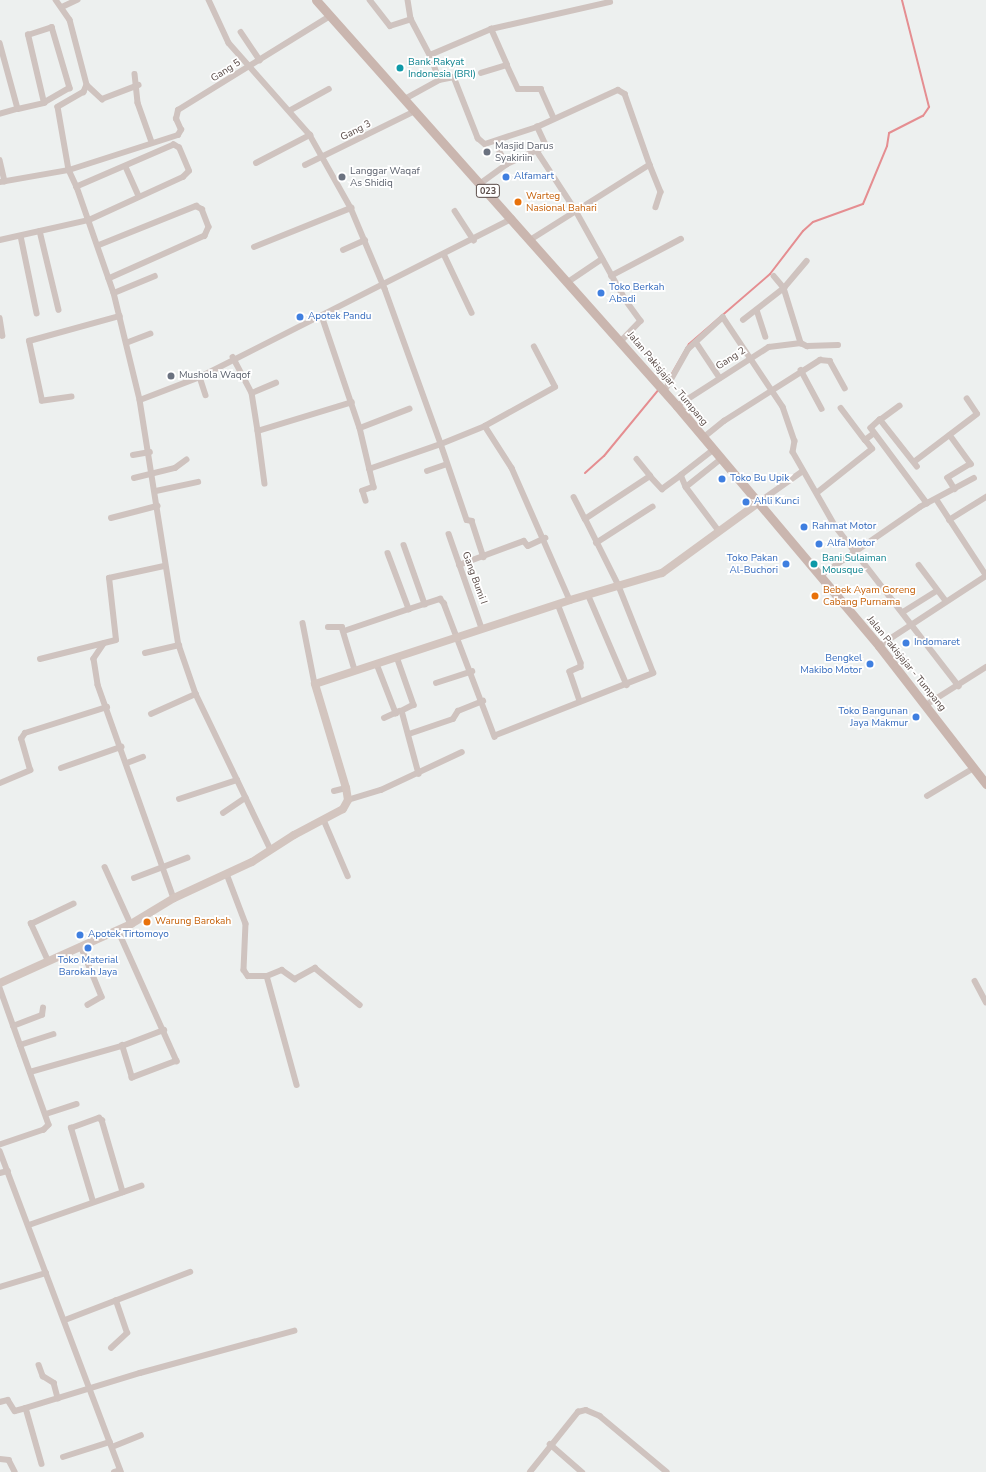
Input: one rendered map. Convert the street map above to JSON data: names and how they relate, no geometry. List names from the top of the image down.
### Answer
{
  "streets": {
    "main road": ["023", "Jalan Pakisjajar - Tumpang"],
    "street": [
      "Gang 5",
      "Gang 3",
      "Gang 2",
      "Gang Bumi I"
    ]
  },
  "crossings": [
    ["Gang 5", "Jalan Pakisjajar - Tumpang"],
    ["Gang 3", "Jalan Pakisjajar - Tumpang"],
    ["Gang 2", "Jalan Pakisjajar - Tumpang"]
  ],
  "places": [
    "Bank Rakyat Indonesia (BRI)",
    "Masjid Darus Syakiriin",
    "Langgar Waqaf As Shidiq",
    "Alfamart",
    "Warteg Nasional Bahari",
    "Toko Berkah Abadi",
    "Apotek Pandu",
    "Mushola Waqof",
    "Toko Bu Upik",
    "Ahli Kunci",
    "Rahmat Motor",
    "Alfa Motor",
    "Toko Pakan Al-Buchori",
    "Bani Sulaiman Mousque",
    "Bebek Ayam Goreng Cabang Purnama",
    "Indomaret",
    "Bengkel Makibo Motor",
    "Toko Bangunan Jaya Makmur",
    "Warung Barokah",
    "Apotek Tirtomoyo",
    "Toko Material Barokah Jaya"
  ]
}
